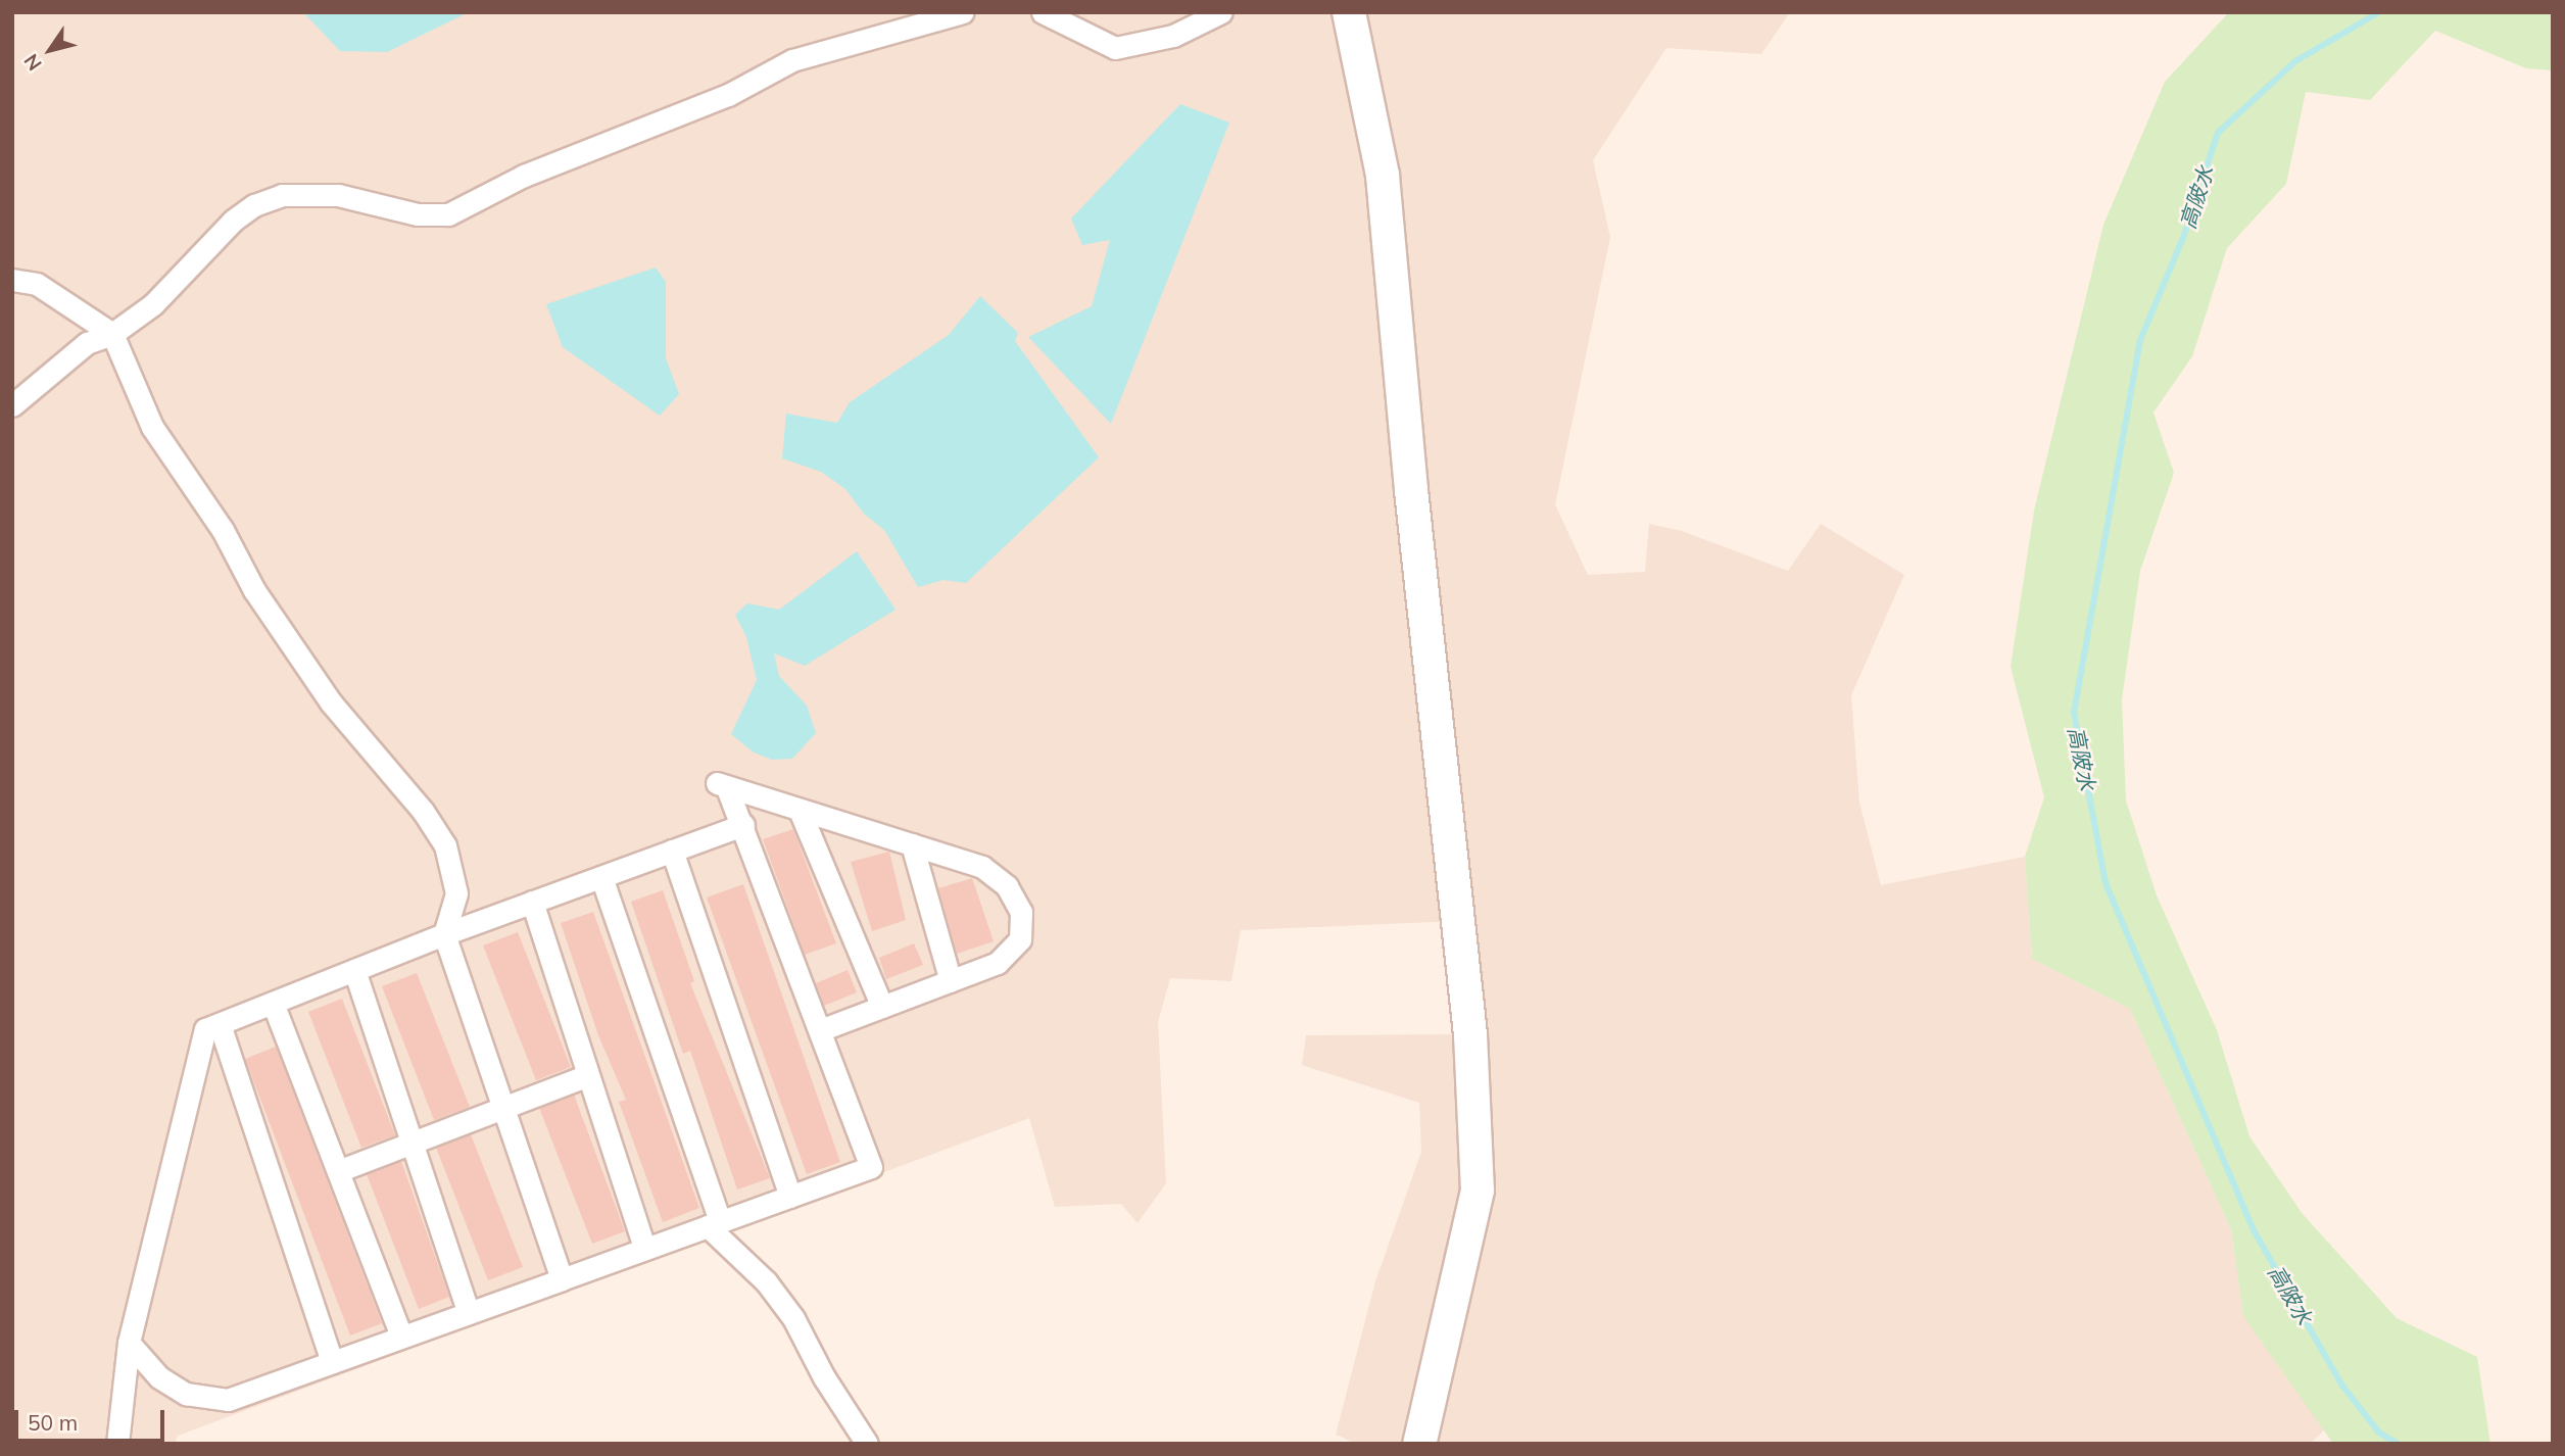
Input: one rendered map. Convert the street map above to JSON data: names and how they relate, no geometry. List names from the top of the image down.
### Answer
{
  "water": ["高陂水"],
  "scale_bar": "50 m",
  "north": "bottom left"
}
